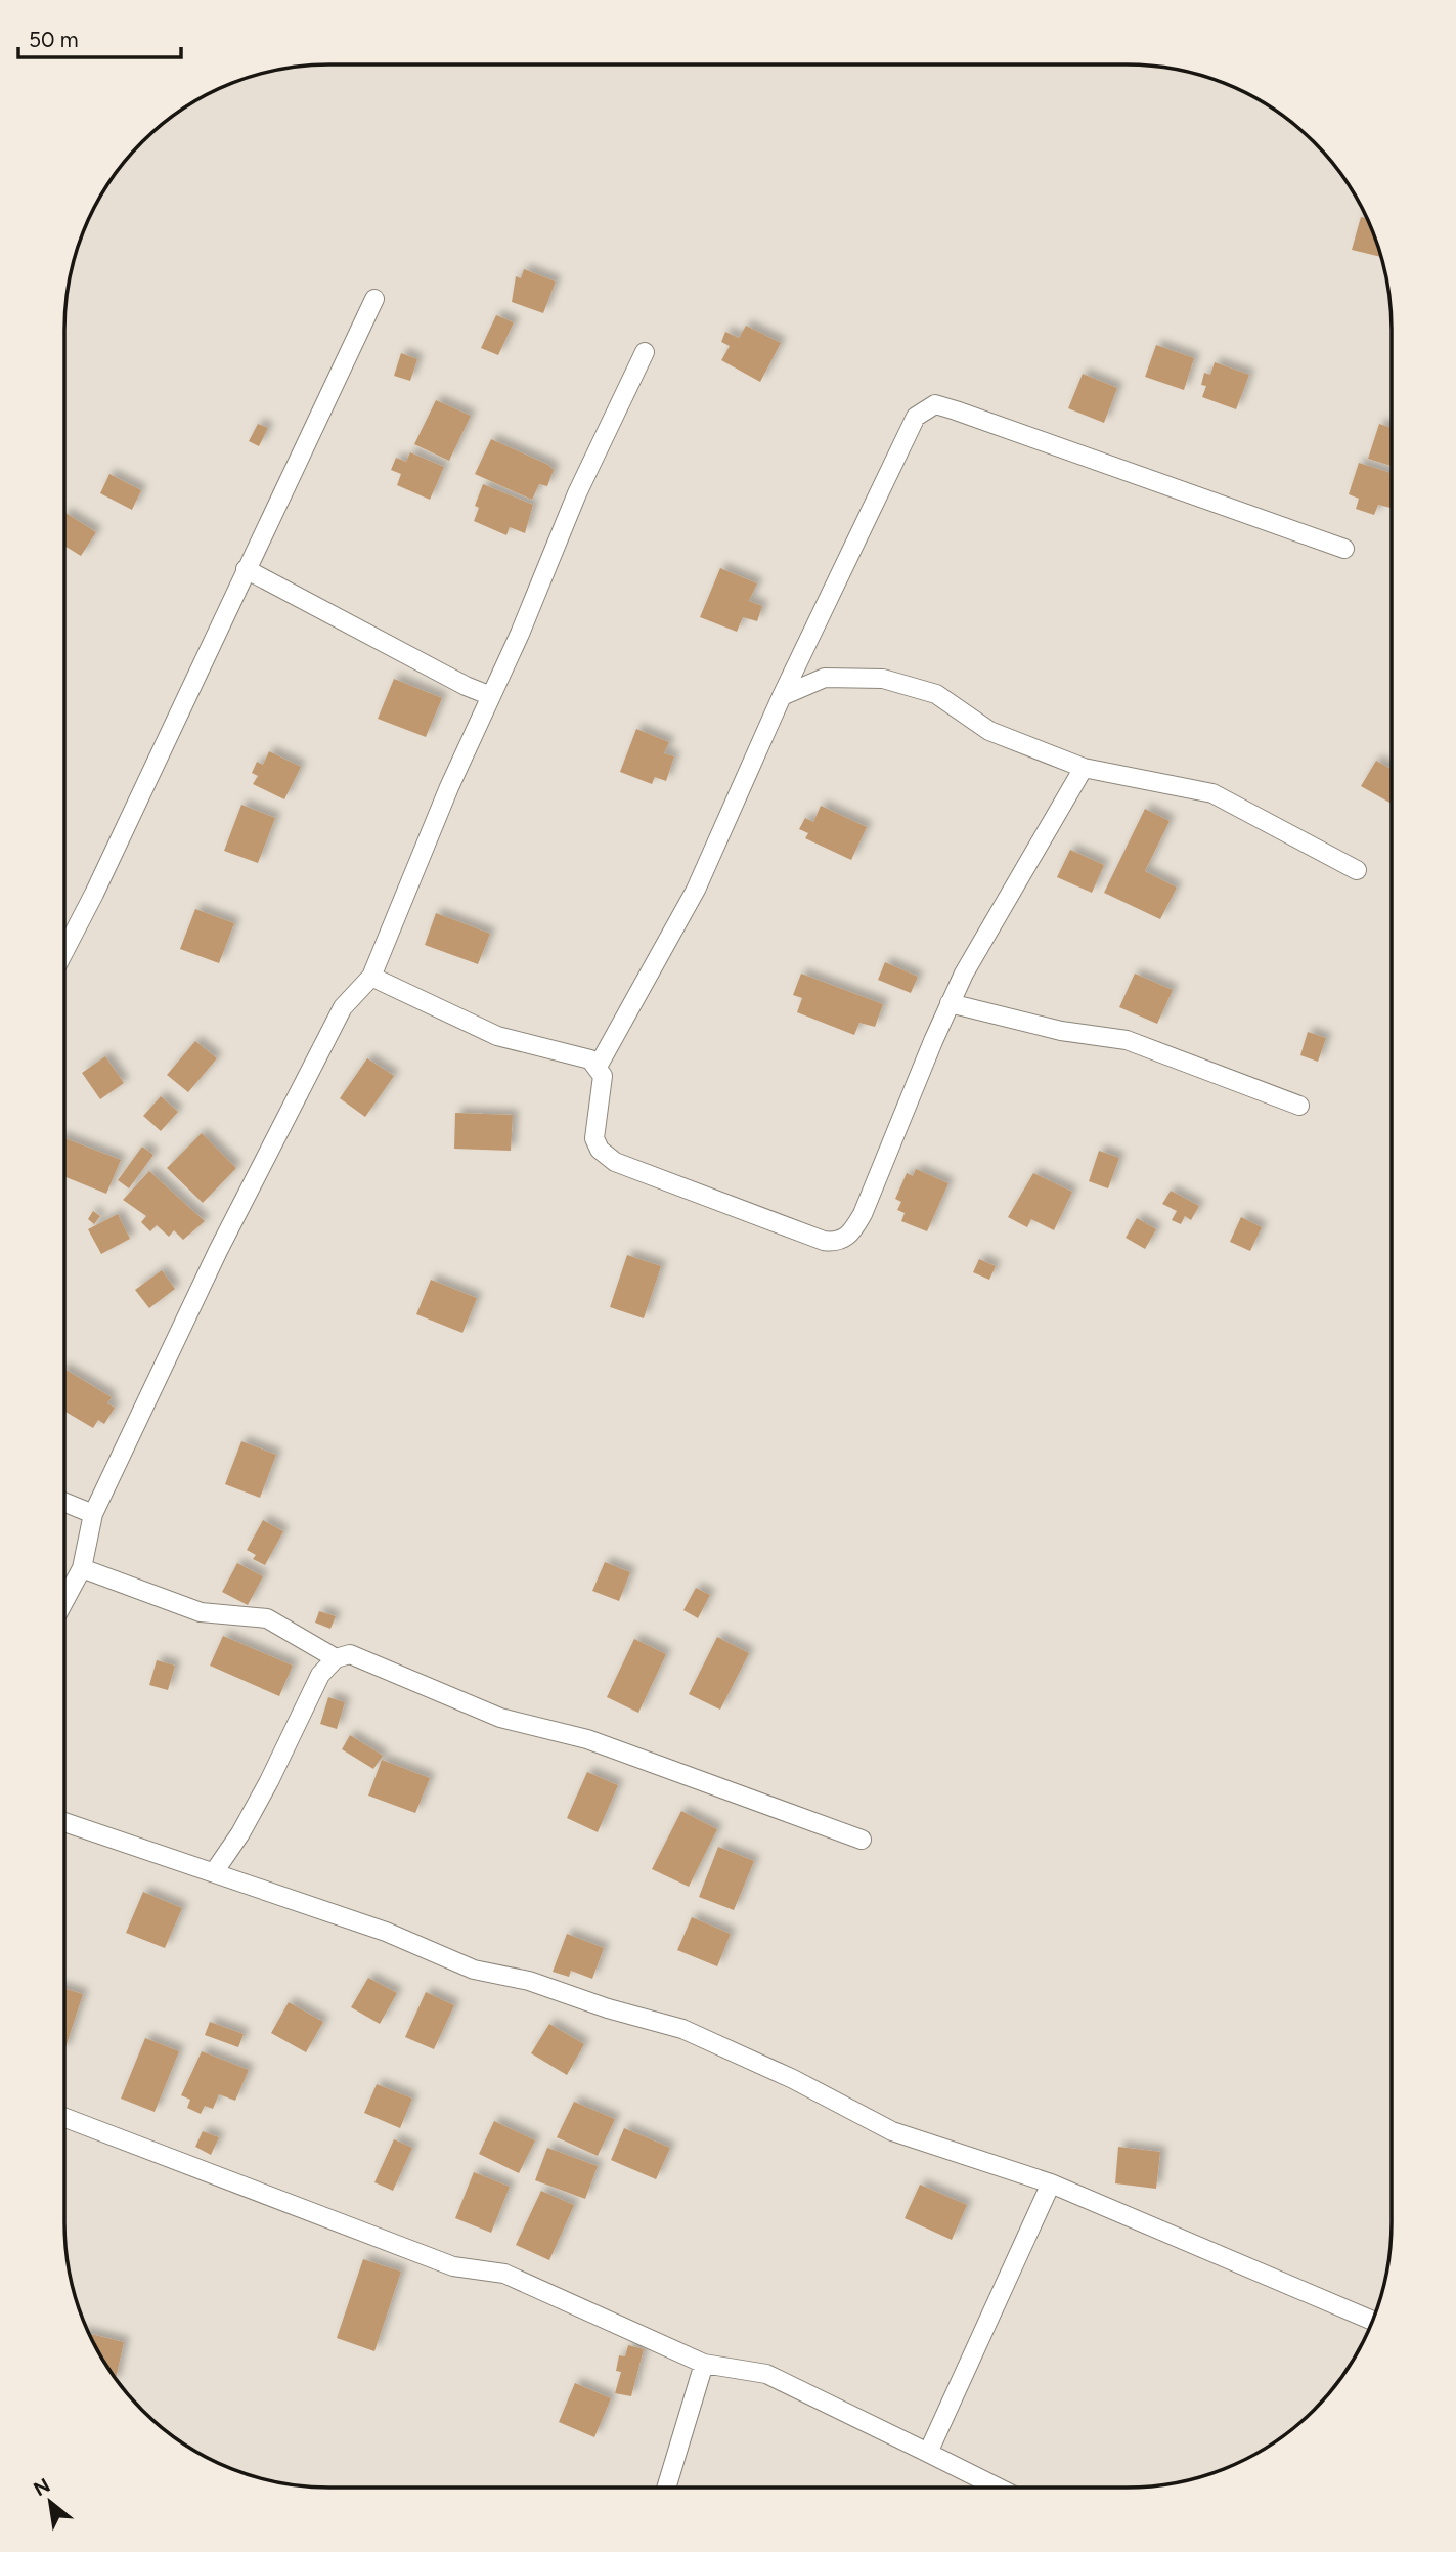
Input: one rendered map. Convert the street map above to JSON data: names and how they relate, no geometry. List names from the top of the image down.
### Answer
{
  "scale_bar": "50 m",
  "north": "top left"
}
